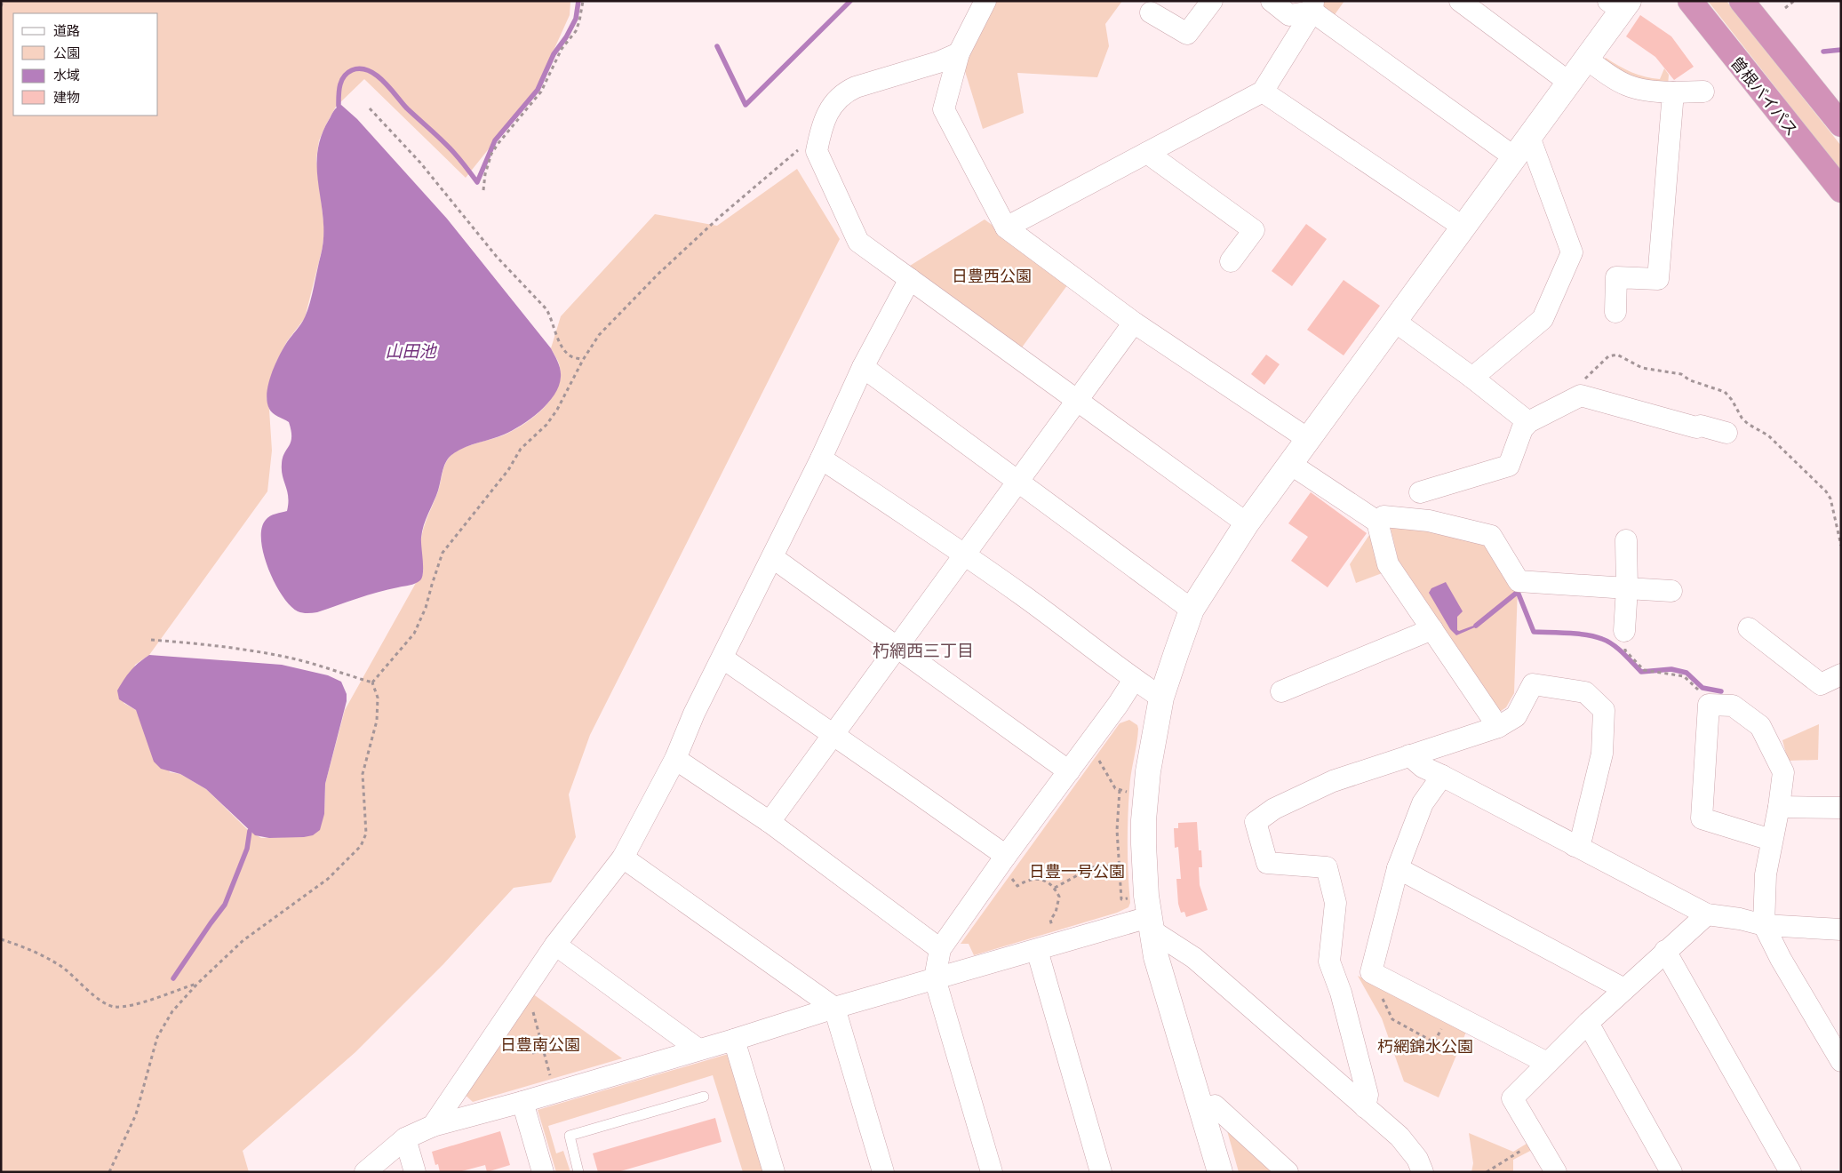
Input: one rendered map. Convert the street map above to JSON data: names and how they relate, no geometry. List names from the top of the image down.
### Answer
{
  "streets": {
    "highway": ["曽根バイパス"]
  },
  "districts": ["朽網西三丁目"],
  "water": ["山田池"],
  "parks": [
    "日豊西公園",
    "日豊一号公園",
    "日豊南公園",
    "朽網錦水公園"
  ],
  "legend": [
    "道路",
    "公園",
    "水域",
    "建物"
  ]
}
